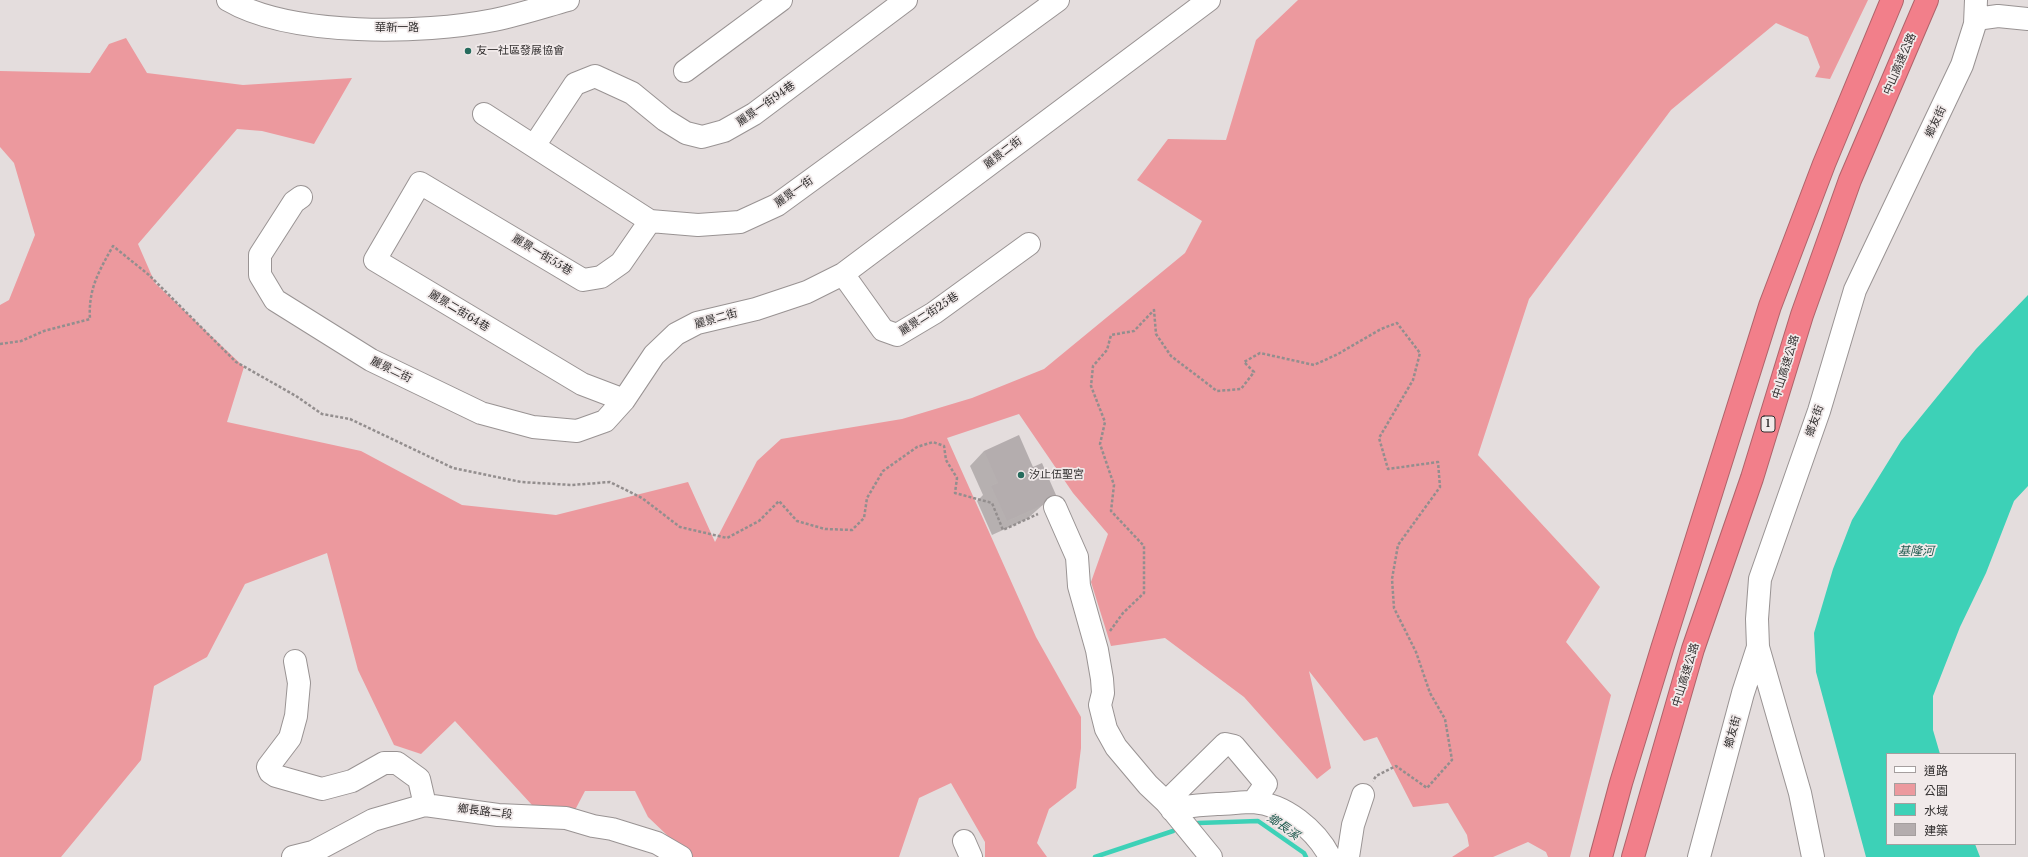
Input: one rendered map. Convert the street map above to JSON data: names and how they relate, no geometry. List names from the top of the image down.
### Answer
{
  "streets": {
    "highway": ["中山高速公路", "1"],
    "street": [
      "華新一路",
      "麗景一街94巷",
      "鄉友街",
      "麗景二街",
      "麗景一街",
      "麗景一街55巷",
      "麗景二街64巷",
      "麗景二街25巷",
      "鄉長路二段"
    ]
  },
  "crossings": [
    ["麗景一街94巷", "麗景一街"],
    ["麗景二街", "麗景二街64巷"],
    ["麗景二街", "麗景二街25巷"],
    ["麗景一街", "麗景一街55巷"],
    ["麗景一街55巷", "麗景二街64巷"]
  ],
  "water": ["基隆河", "鄉長溪"],
  "places": ["友一社區發展協會", "汐止伍聖宮"],
  "legend": [
    "道路",
    "公園",
    "水域",
    "建築"
  ]
}
